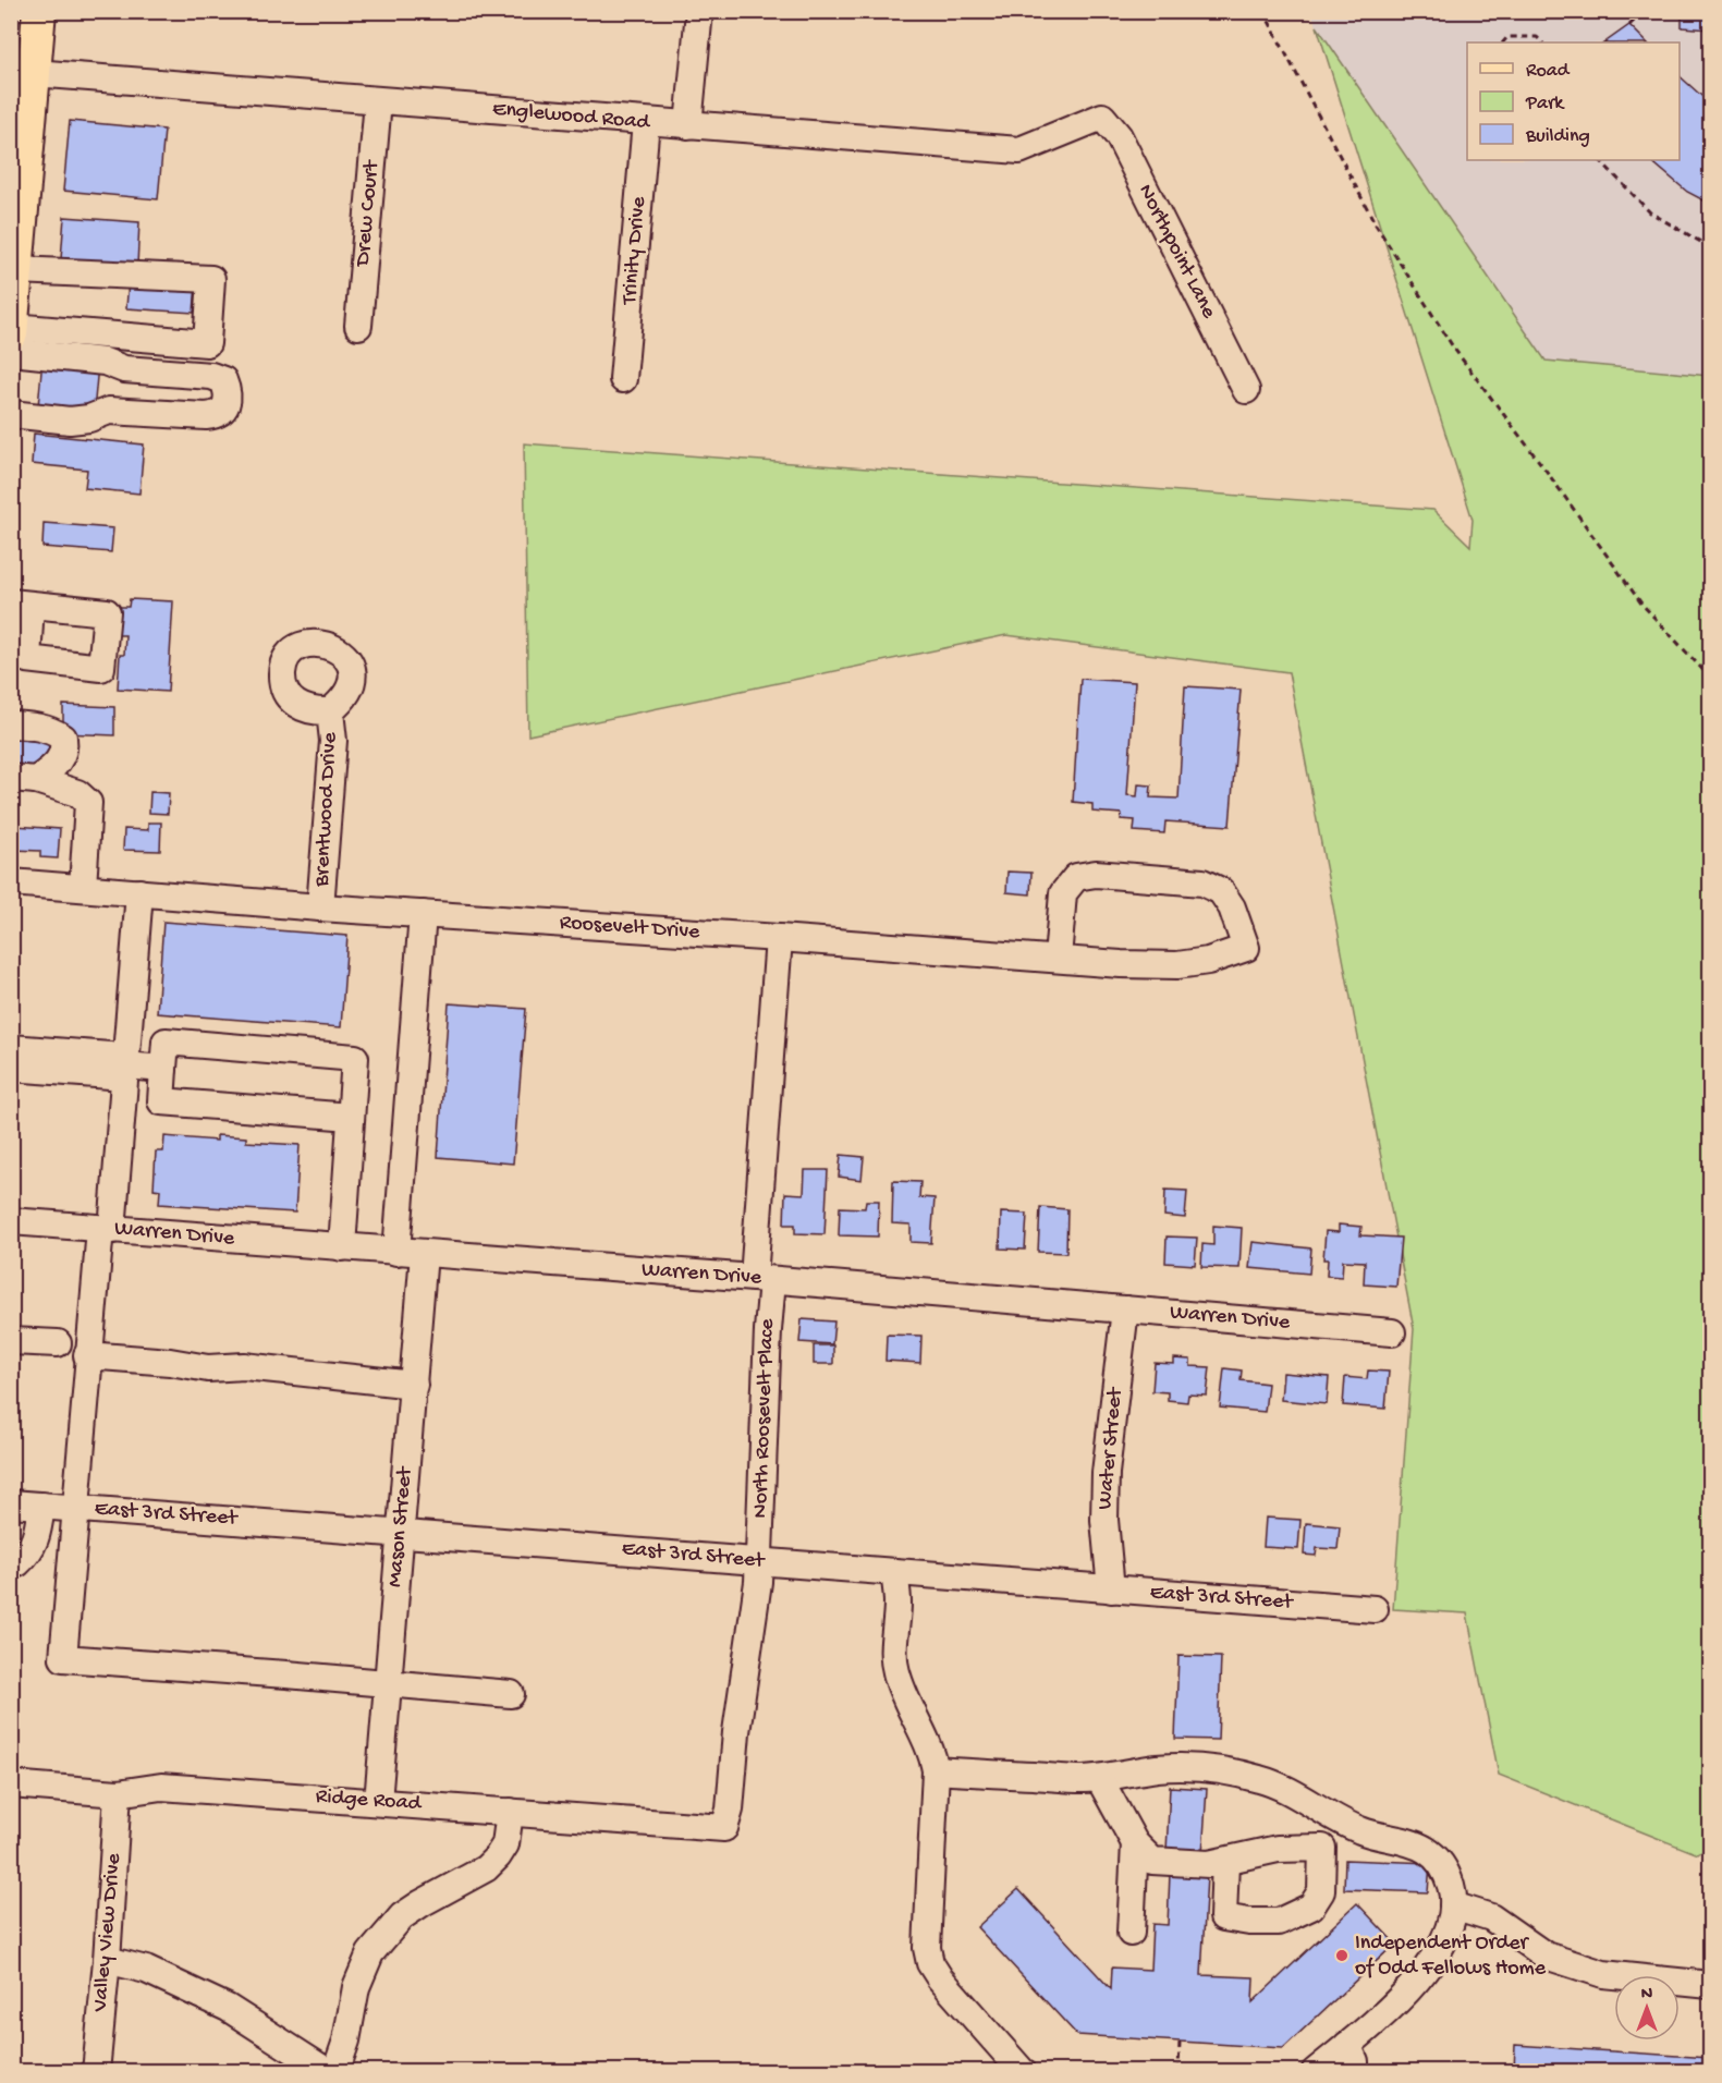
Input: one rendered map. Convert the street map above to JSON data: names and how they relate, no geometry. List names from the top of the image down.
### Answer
{
  "streets": {
    "street": [
      "Englewood Road",
      "Drew Court",
      "Trinity Drive",
      "Northpoint Lane",
      "Brentwood Drive",
      "Roosevelt Drive",
      "Warren Drive",
      "North Roosevelt Place",
      "Water Street",
      "East 3rd Street",
      "Mason Street",
      "Ridge Road",
      "Valley View Drive"
    ]
  },
  "crossings": [
    ["Englewood Road", "Drew Court"],
    ["Englewood Road", "Trinity Drive"],
    ["Englewood Road", "Northpoint Lane"],
    ["Brentwood Drive", "Roosevelt Drive"],
    ["Roosevelt Drive", "North Roosevelt Place"],
    ["Warren Drive", "North Roosevelt Place"],
    ["Warren Drive", "Water Street"],
    ["Warren Drive", "Mason Street"],
    ["North Roosevelt Place", "East 3rd Street"],
    ["North Roosevelt Place", "Ridge Road"],
    ["Water Street", "East 3rd Street"],
    ["East 3rd Street", "Mason Street"],
    ["Mason Street", "Ridge Road"],
    ["Ridge Road", "Valley View Drive"]
  ],
  "places": ["Independent Order of Odd Fellows Home"],
  "legend": ["Road", "Park", "Building"],
  "north": "top"
}
